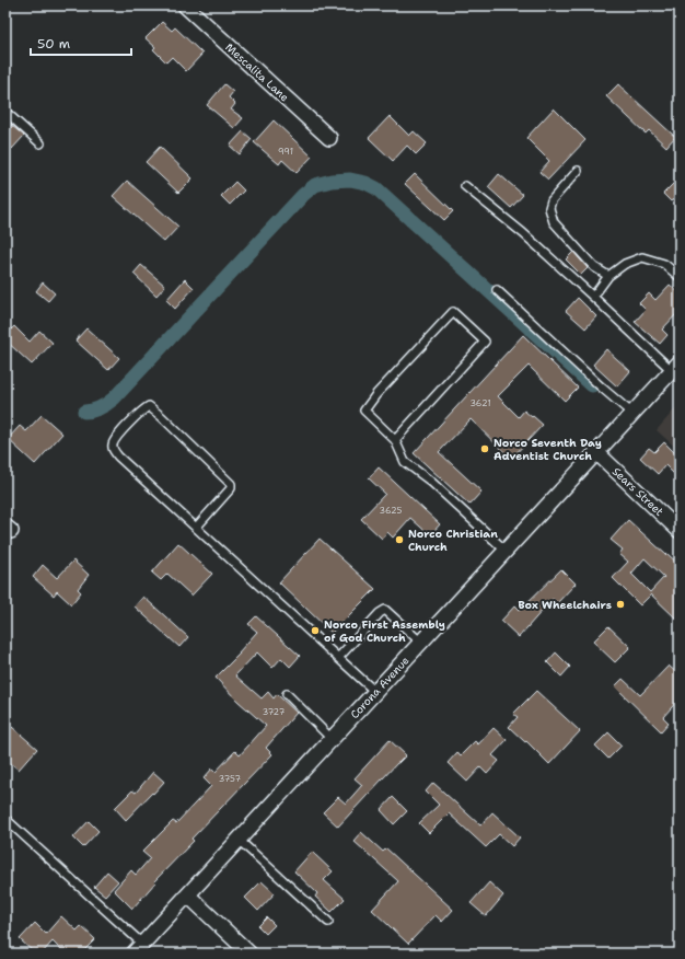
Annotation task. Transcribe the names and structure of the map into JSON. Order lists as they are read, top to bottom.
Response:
{
  "streets": {
    "street": ["Mescalita Lane", "Sears Street", "Corona Avenue"]
  },
  "crossings": [
    ["Sears Street", "Corona Avenue"]
  ],
  "places": [
    "Norco Seventh Day Adventist Church",
    "Norco Christian Church",
    "Box Wheelchairs",
    "Norco First Assembly of God Church"
  ],
  "house_numbers": [
    "991",
    "3621",
    "3625",
    "3727",
    "3757"
  ],
  "scale_bar": "50 m"
}
